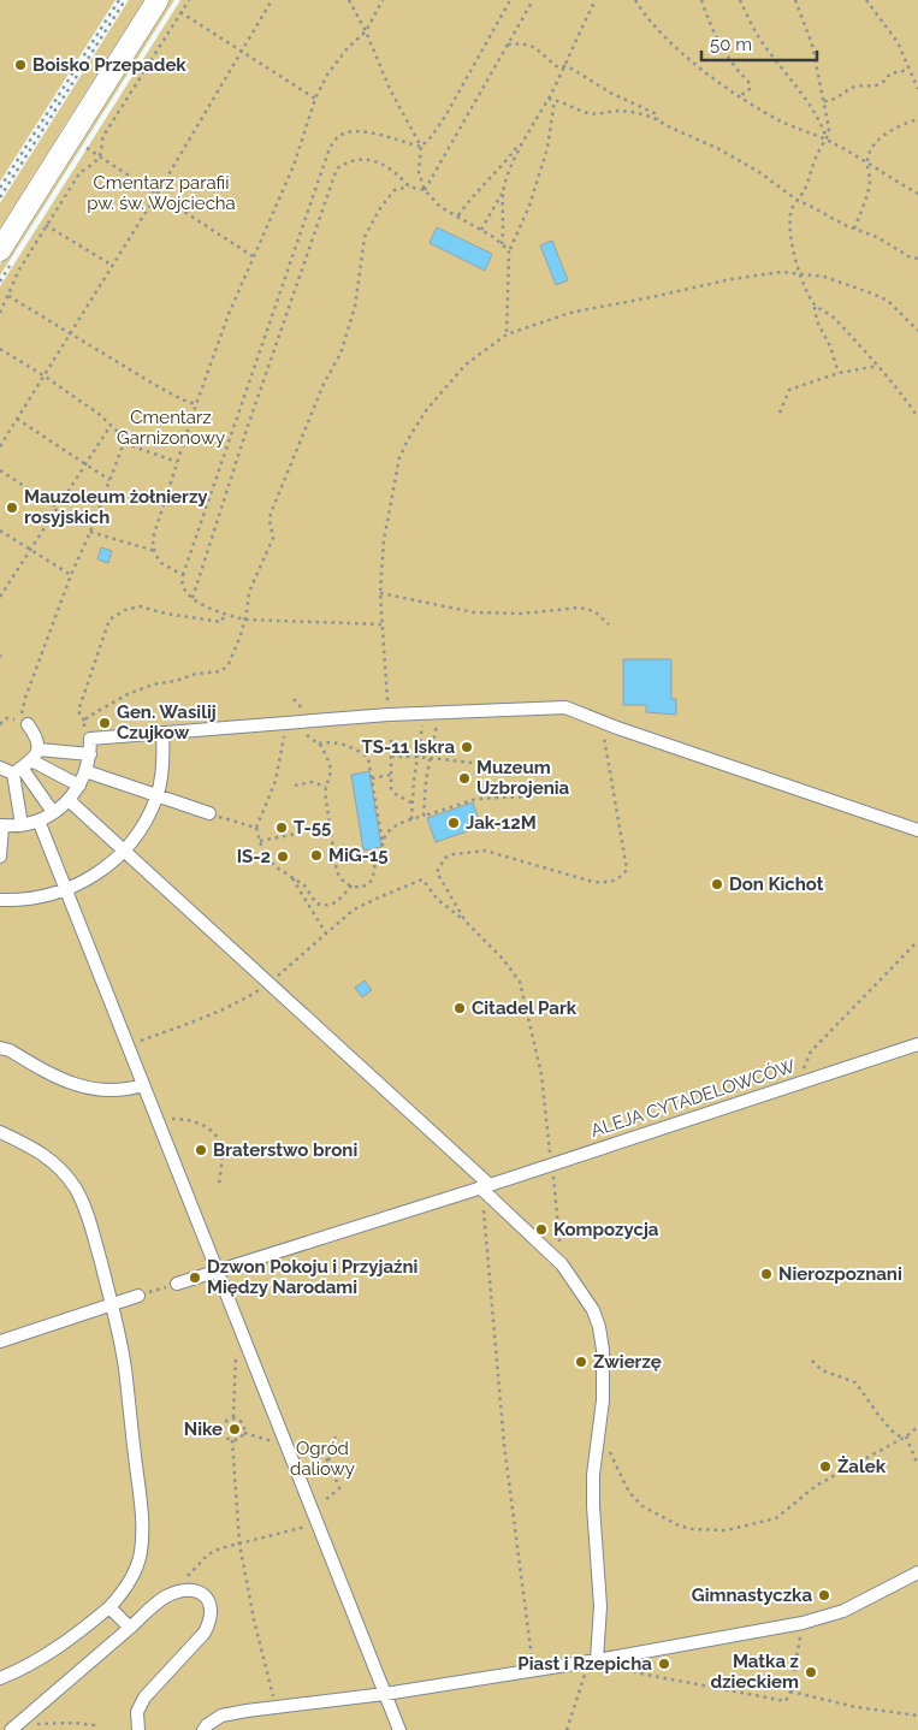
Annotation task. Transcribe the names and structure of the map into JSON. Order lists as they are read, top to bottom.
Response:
{
  "streets": {
    "street": ["ALEJA CYTADELOWCÓW"]
  },
  "parks": ["Cmentarz parafii pw. św. Wojciecha", "Cmentarz Garnizonowy", "Ogród daliowy"],
  "places": [
    "Boisko Przepadek",
    "Mauzoleum żołnierzy rosyjskich",
    "Gen. Wasilij Czujkow",
    "TS-11 Iskra",
    "Muzeum Uzbrojenia",
    "Jak-12M",
    "T-55",
    "MiG-15",
    "IS-2",
    "Don Kichot",
    "Citadel Park",
    "Braterstwo broni",
    "Kompozycja",
    "Nierozpoznani",
    "Dzwon Pokoju i Przyjaźni Między Narodami",
    "Zwierzę",
    "Nike",
    "Żalek",
    "Gimnastyczka",
    "Piast i Rzepicha",
    "Matka z dzieckiem"
  ],
  "scale_bar": "50 m"
}
